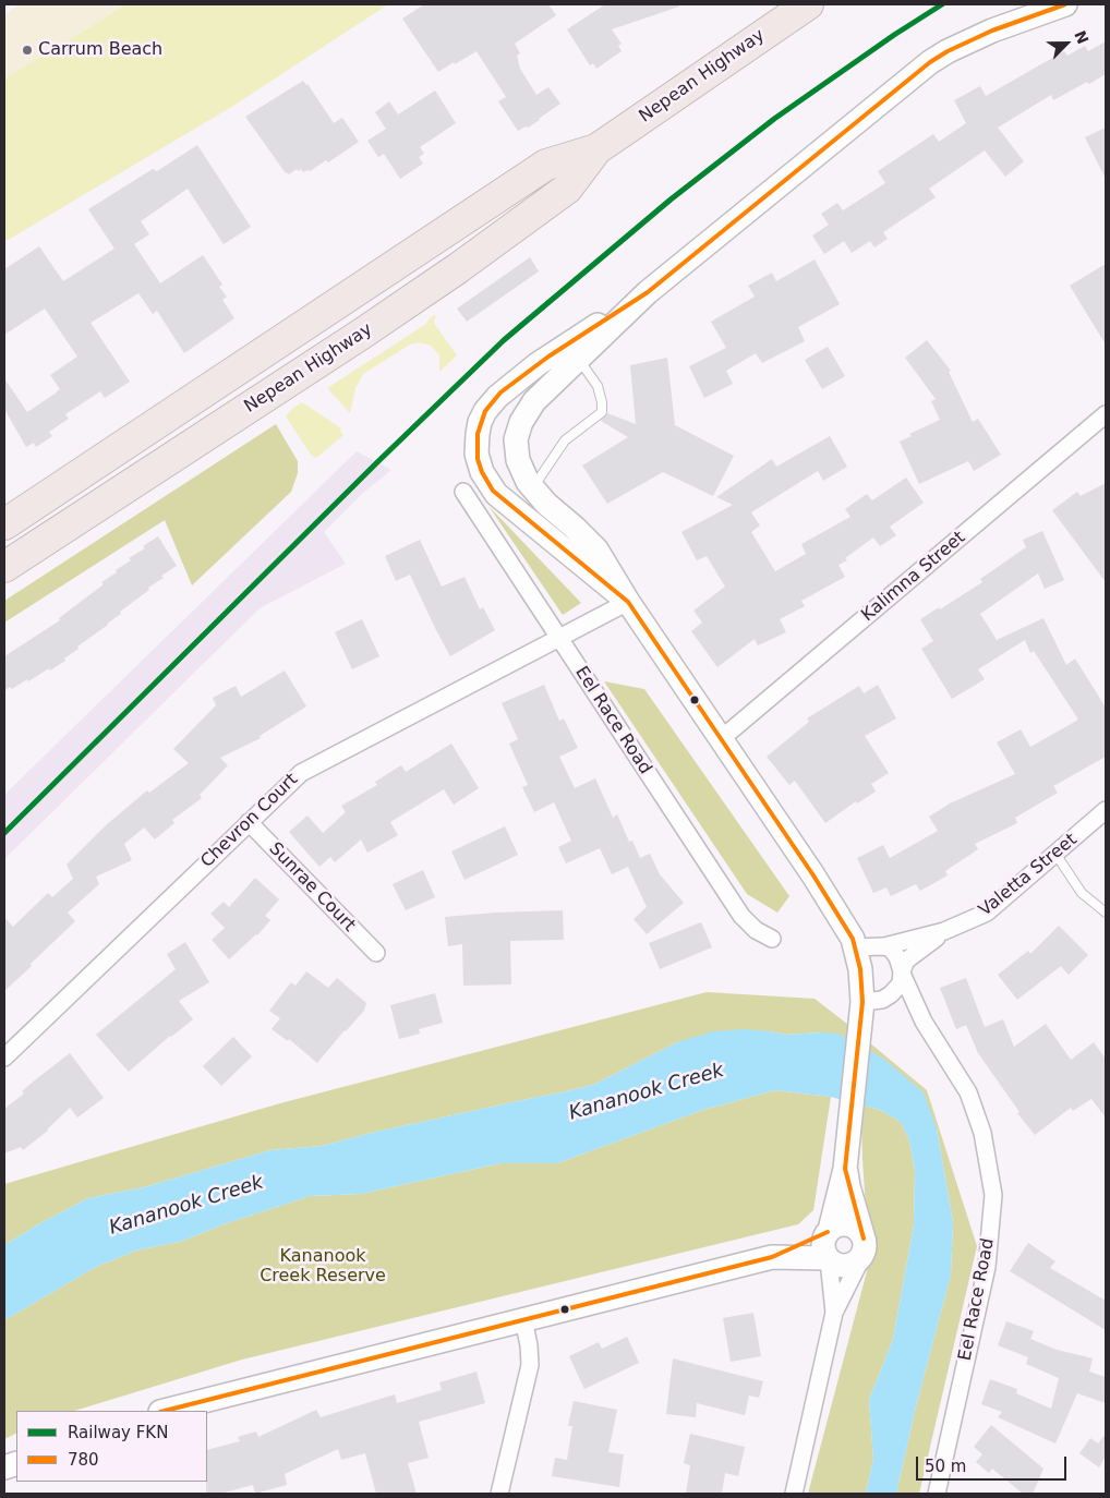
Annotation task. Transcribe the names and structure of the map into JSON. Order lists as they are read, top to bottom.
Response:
{
  "streets": {
    "highway": ["Nepean Highway"],
    "street": [
      "Kalimna Street",
      "Eel Race Road",
      "Chevron Court",
      "Valetta Street",
      "Sunrae Court"
    ]
  },
  "crossings": [
    ["Eel Race Road", "Chevron Court"],
    ["Eel Race Road", "Valetta Street"],
    ["Chevron Court", "Sunrae Court"]
  ],
  "water": ["Kananook Creek"],
  "parks": ["Kananook Creek Reserve"],
  "places": ["Carrum Beach"],
  "lines": ["rail line FKN", "transit line 780"],
  "legend": ["Railway FKN", "780"],
  "scale_bar": "50 m",
  "north": "top right"
}
